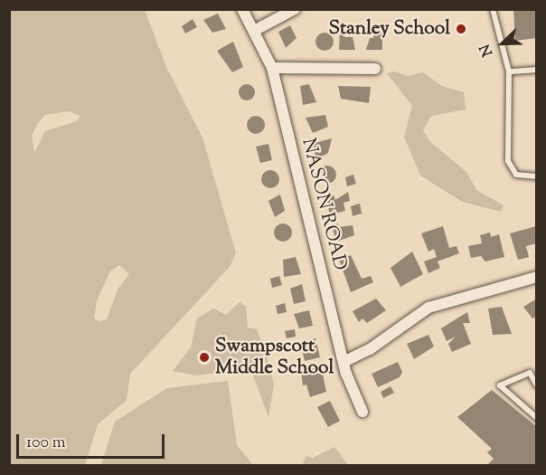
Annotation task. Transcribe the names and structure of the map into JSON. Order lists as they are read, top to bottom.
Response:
{
  "streets": {
    "street": ["NASON ROAD"]
  },
  "places": ["Stanley School", "Swampscott Middle School"],
  "scale_bar": "100 m",
  "north": "bottom left"
}
